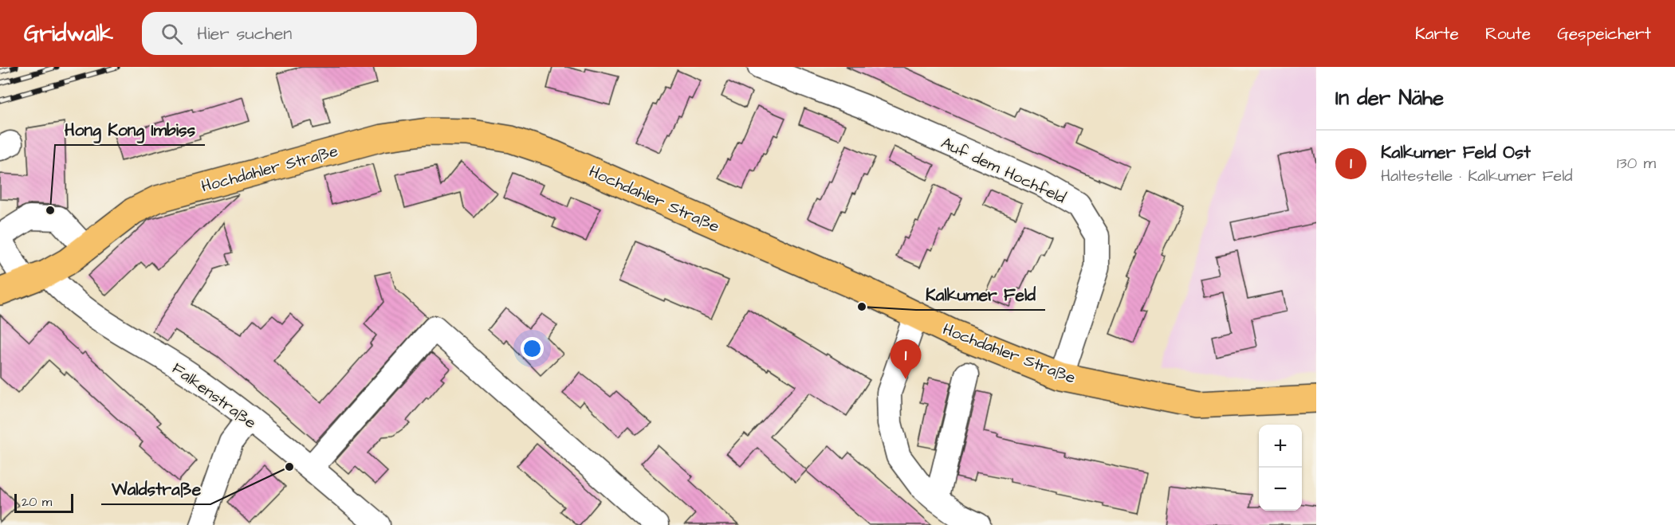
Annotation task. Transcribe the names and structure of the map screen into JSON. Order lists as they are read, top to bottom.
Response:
{
  "streets": {
    "main road": ["Hochdahler Straße"],
    "street": ["Auf dem Hochfeld", "Falkenstraße"]
  },
  "crossings": [
    ["Hochdahler Straße", "Auf dem Hochfeld"],
    ["Hochdahler Straße", "Falkenstraße"]
  ],
  "places": ["Hong Kong Imbiss", "Kalkumer Feld", "Waldstraße"],
  "scale_bar": "20 m",
  "page": {
    "header": "Gridwalk",
    "search": "Hier suchen",
    "nav": ["Karte", "Route", "Gespeichert"],
    "heading": "In der Nähe",
    "list": [
      {
        "mark": "1",
        "name": "Kalkumer Feld Ost",
        "note": "Haltestelle · Kalkumer Feld",
        "value": "130 m"
      }
    ],
    "pins": "1",
    "map_buttons": ["+", "−"],
    "scale": "20 m"
  }
}
